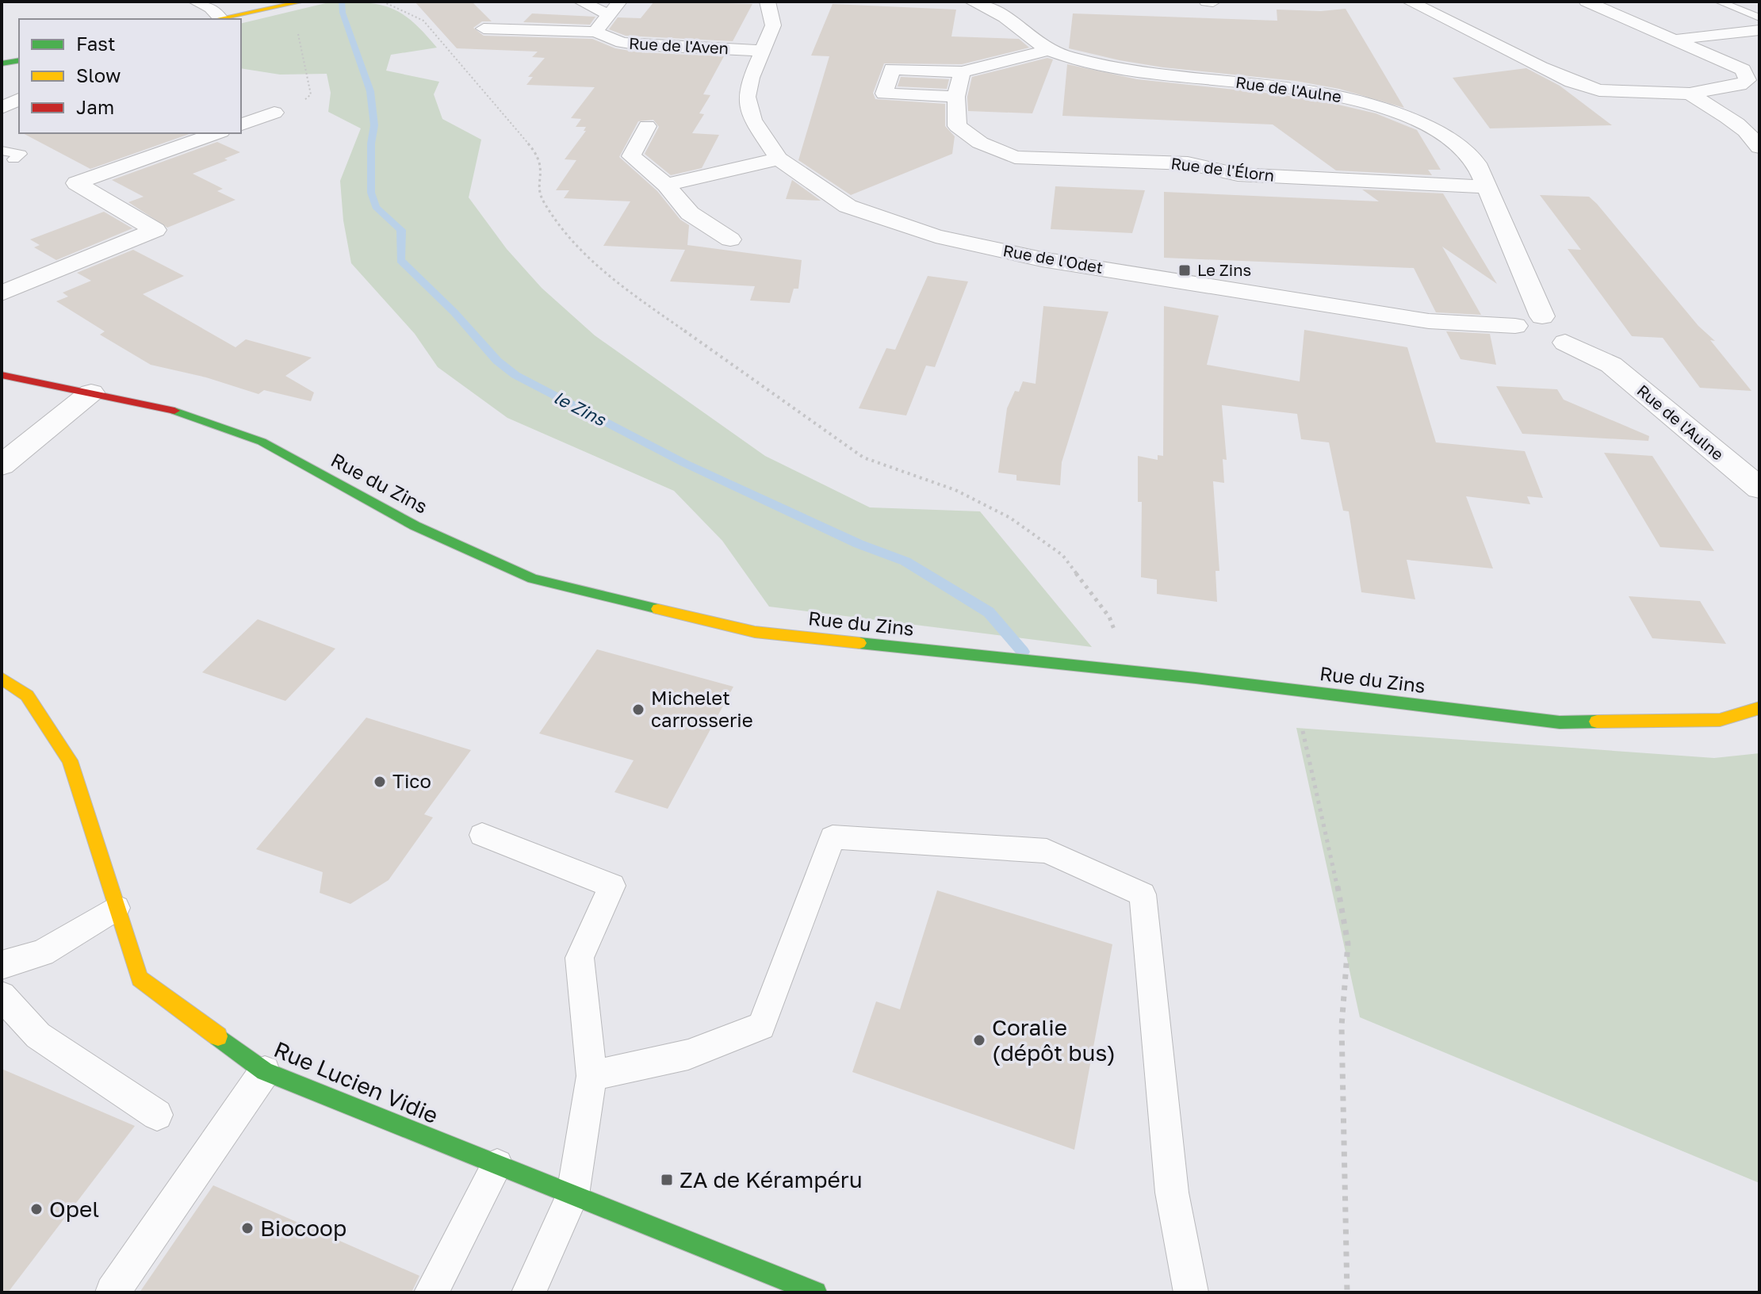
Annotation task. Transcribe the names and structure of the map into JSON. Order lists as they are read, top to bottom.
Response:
{
  "streets": {
    "street": [
      "Rue de l'Aven",
      "Rue de l'Aulne",
      "Rue de l'Élorn",
      "Rue de l'Odet",
      "Rue du Zins",
      "Rue Lucien Vidie"
    ]
  },
  "crossings": [
    ["Rue de l'Aven", "Rue de l'Odet"],
    ["Rue de l'Aulne", "Rue de l'Élorn"],
    ["Rue de l'Aulne", "Rue de l'Odet"]
  ],
  "water": ["le Zins"],
  "places": {
    "transit": ["Le Zins", "ZA de Kérampéru"],
    "other": [
      "Michelet carrosserie",
      "Tico",
      "Coralie (dépôt bus)",
      "Opel",
      "Biocoop"
    ]
  },
  "legend": ["Fast", "Slow", "Jam"]
}
